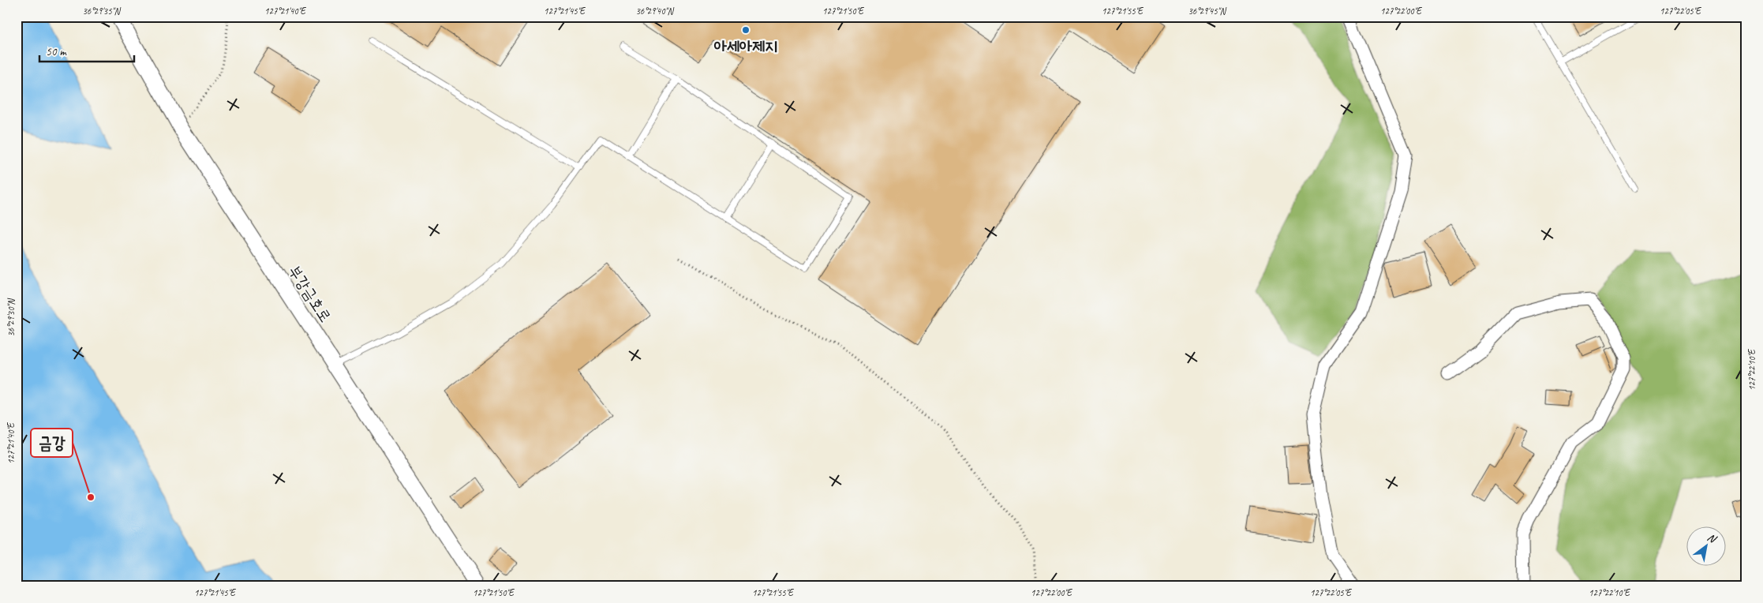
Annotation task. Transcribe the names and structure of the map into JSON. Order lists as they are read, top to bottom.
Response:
{
  "streets": {
    "street": ["부강금호로"]
  },
  "places": ["아세아제지", "금강"],
  "scale_bar": "50 m",
  "north": "top right",
  "coordinates": [
    "36°29'35\"N",
    "127°21'40\"E",
    "127°21'45\"E",
    "36°29'40\"N",
    "127°21'50\"E",
    "127°21'55\"E",
    "36°29'45\"N",
    "127°22'00\"E",
    "127°22'05\"E",
    "36°29'30\"N",
    "127°22'10\"E"
  ]
}
